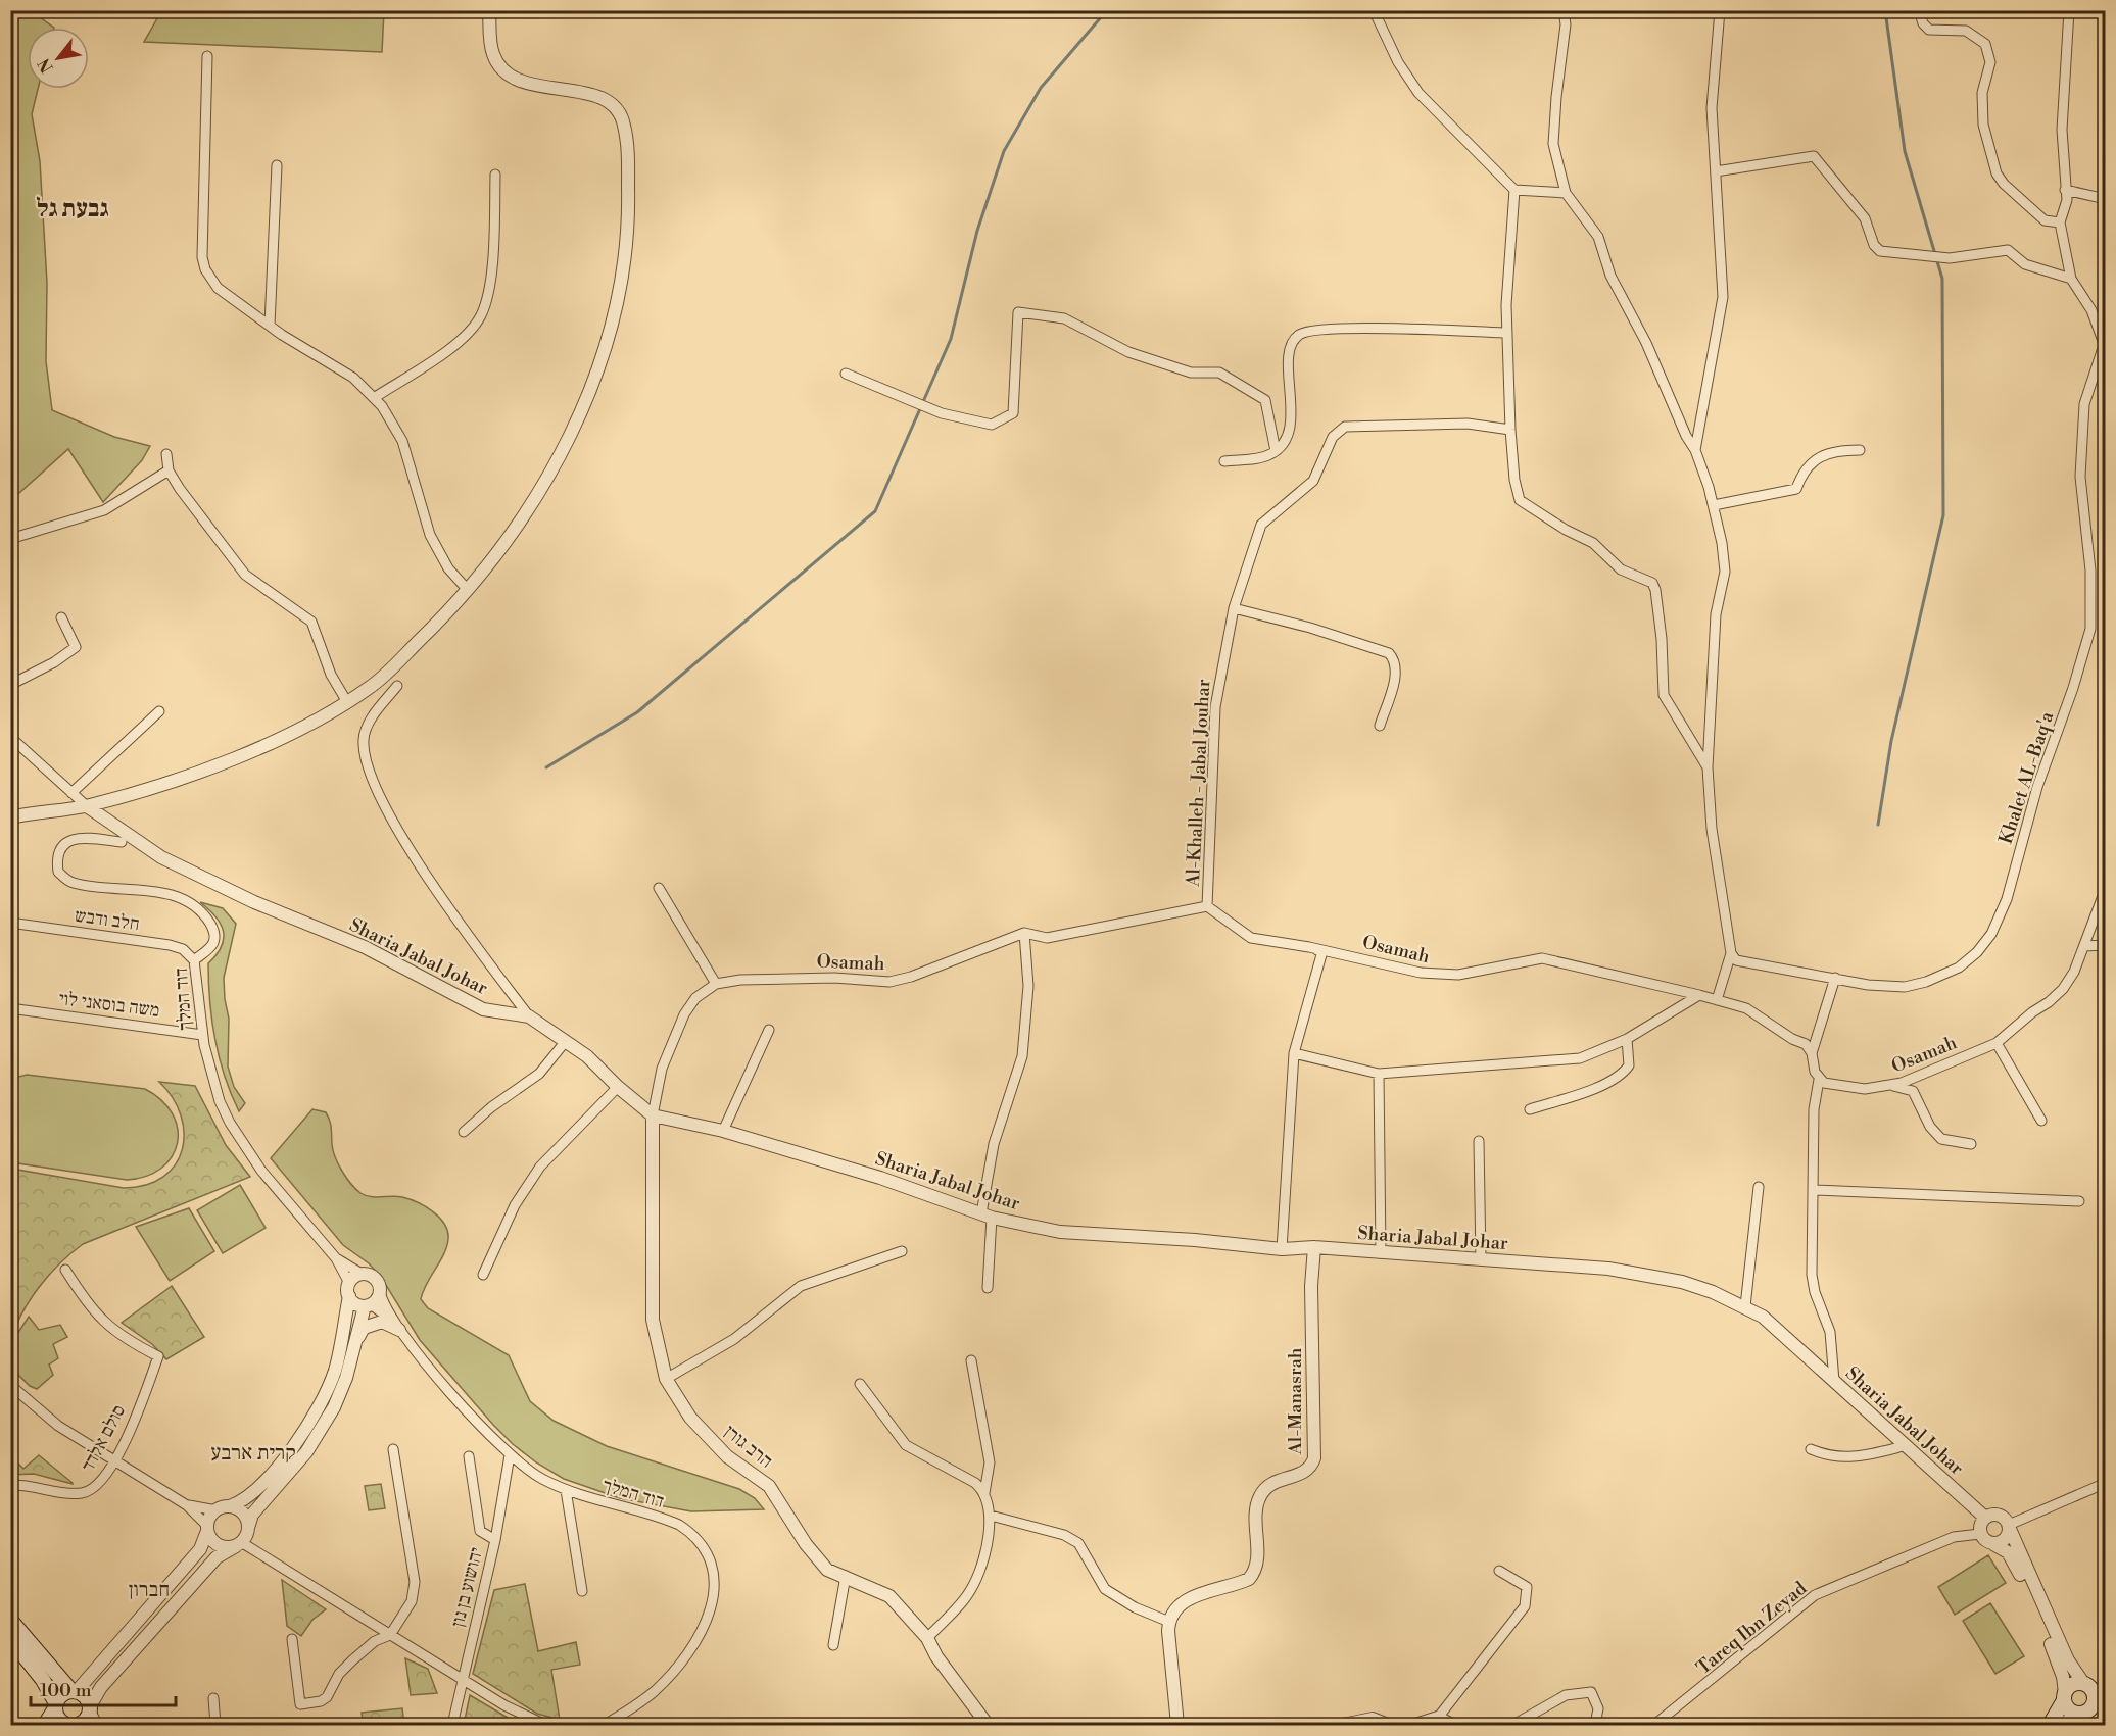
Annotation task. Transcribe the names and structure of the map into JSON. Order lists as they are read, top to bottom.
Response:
{
  "streets": {
    "street": [
      "Khalet AL-Baq'a",
      "Al-Khalleh - Jabal Jouhar",
      "חלב ודבש",
      "Osamah",
      "Sharia Jabal Johar",
      "דוד המלך",
      "משה בוסאני לוי",
      "Al-Manasrah",
      "סולם אלדד",
      "הרב גורן",
      "יהושוע בן נון",
      "Tareq Ibn Zeyad"
    ]
  },
  "crossings": [
    ["Al-Khalleh - Jabal Jouhar", "Osamah"],
    ["חלב ודבש", "דוד המלך"],
    ["Sharia Jabal Johar", "Al-Manasrah"],
    ["Sharia Jabal Johar", "הרב גורן"],
    ["Sharia Jabal Johar", "Tareq Ibn Zeyad"],
    ["דוד המלך", "משה בוסאני לוי"],
    ["דוד המלך", "יהושוע בן נון"]
  ],
  "districts": ["גבעת גל", "קרית ארבע", "חברון"],
  "scale_bar": "100 m",
  "north": "bottom left"
}
